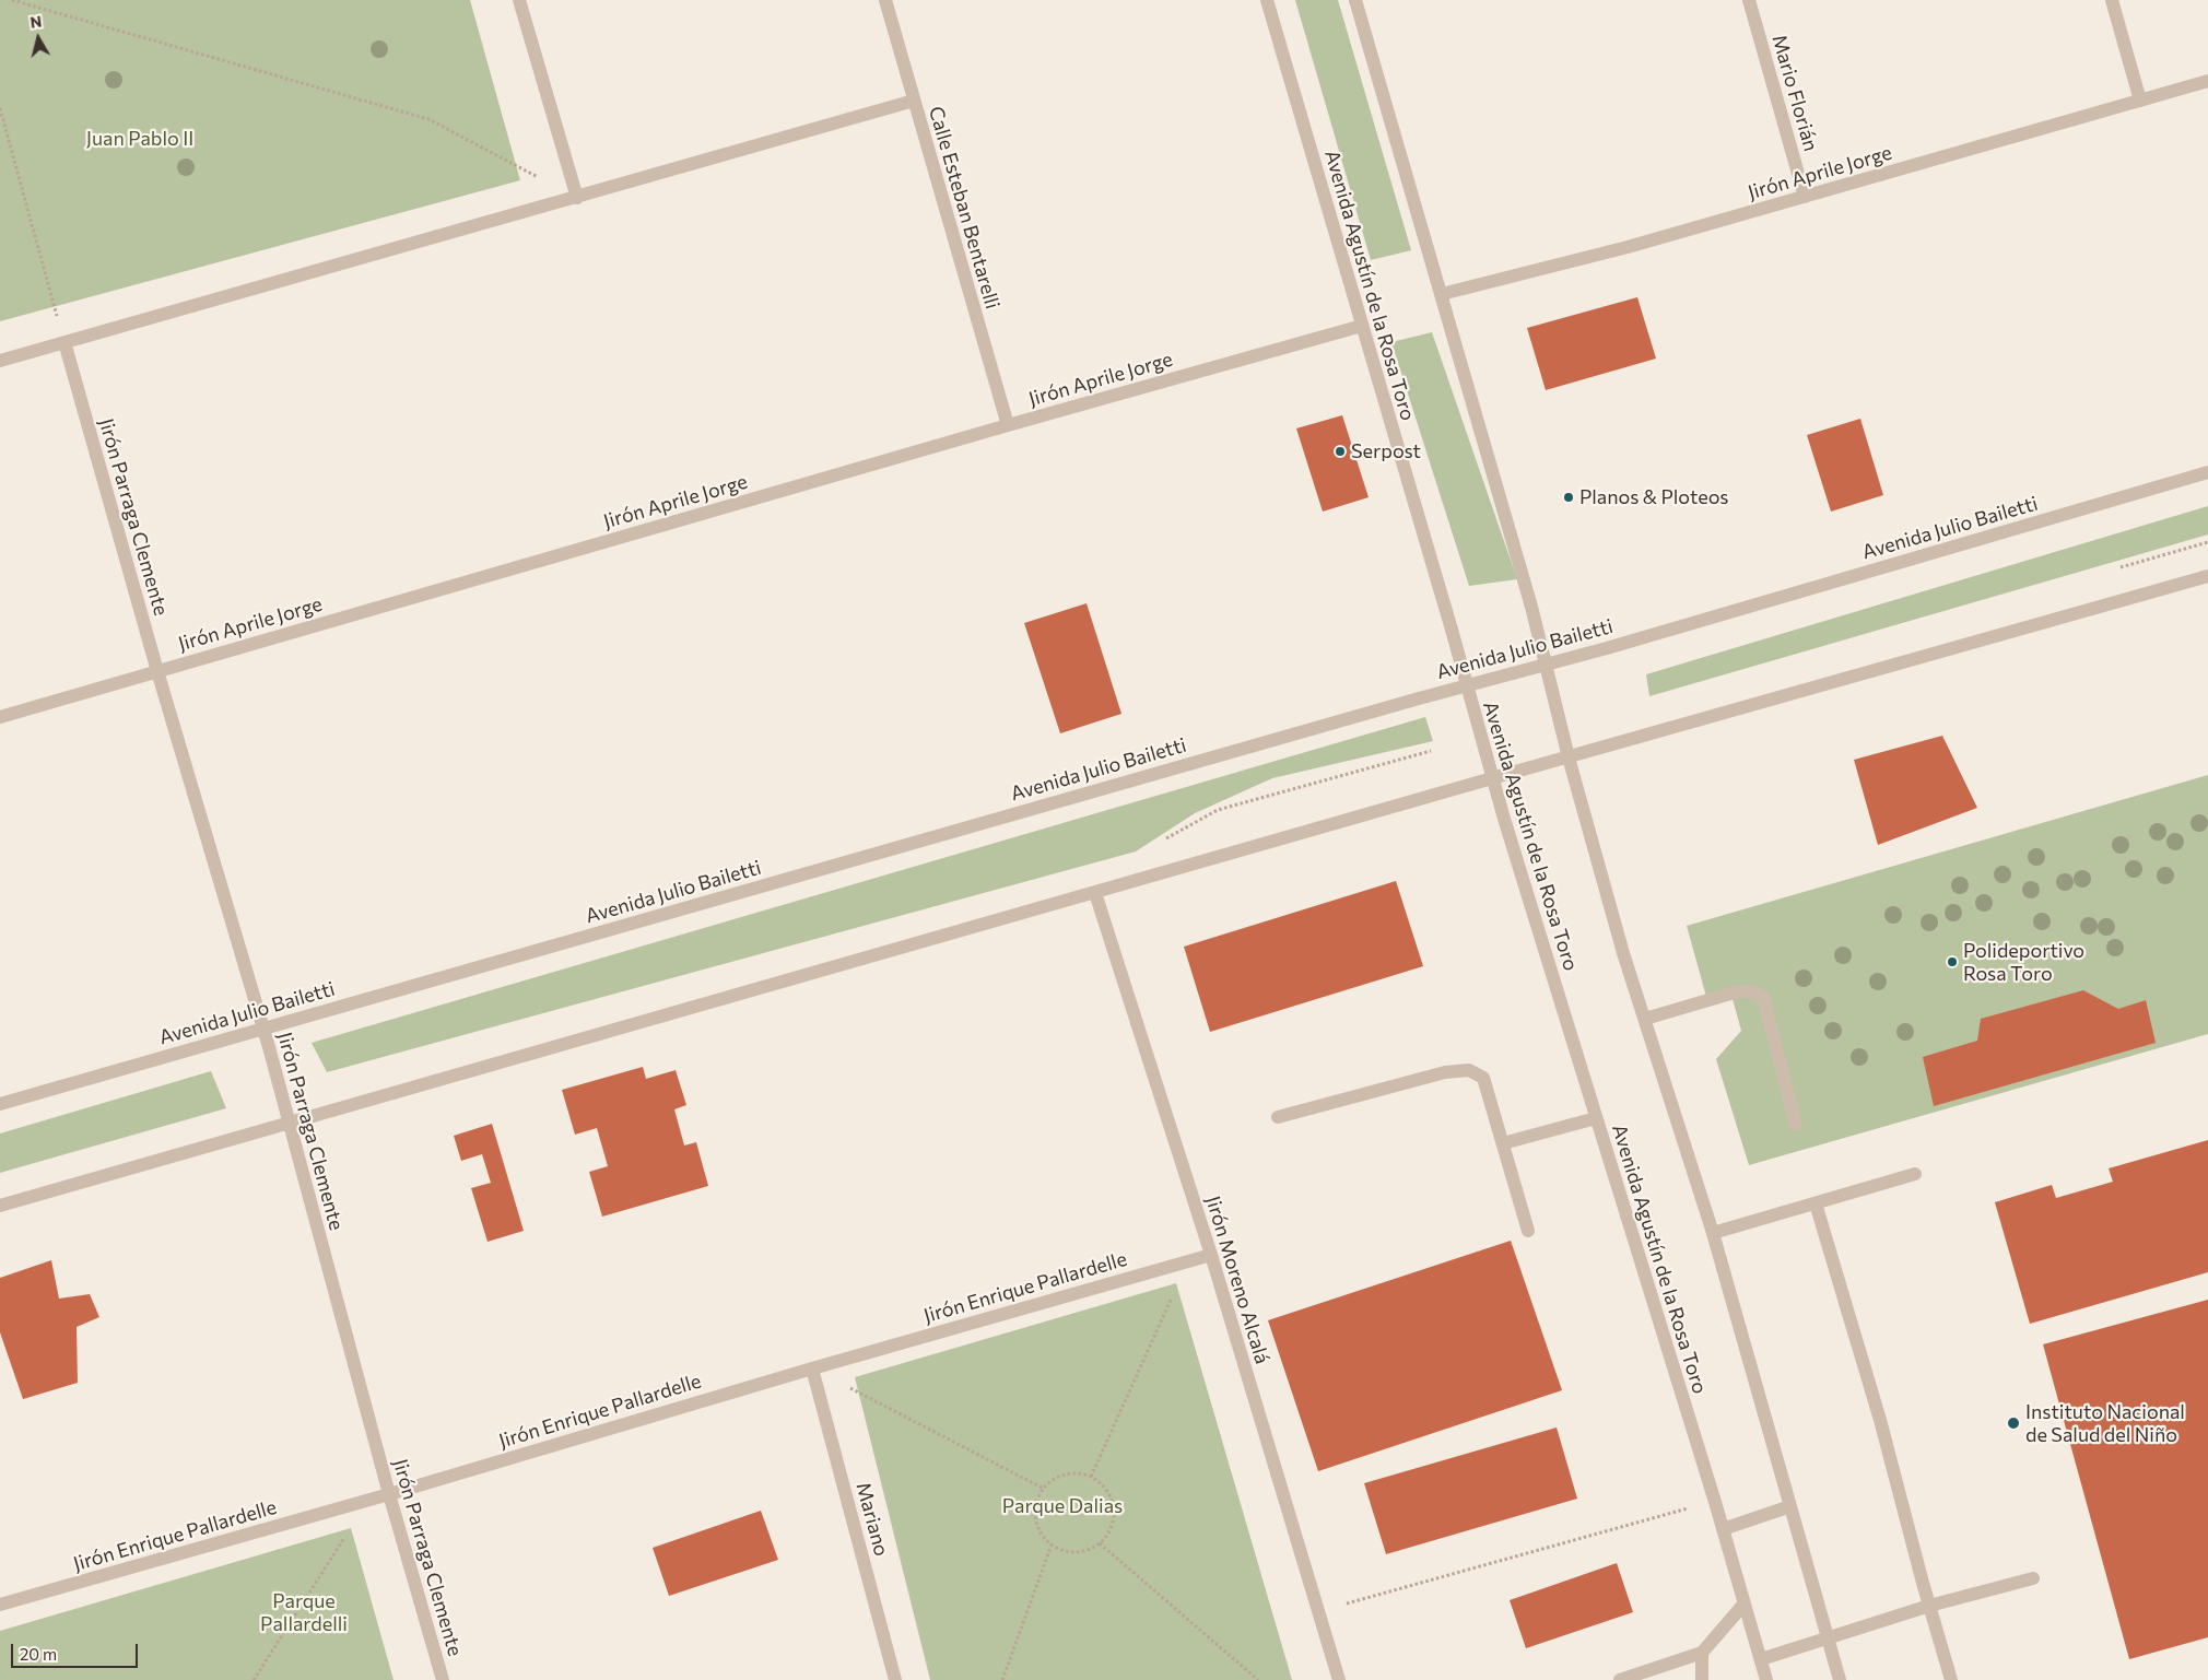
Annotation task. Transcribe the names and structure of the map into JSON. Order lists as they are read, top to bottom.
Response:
{
  "streets": {
    "street": [
      "Mario Florián",
      "Jirón Aprile Jorge",
      "Calle Esteban Bentarelli",
      "Avenida Agustín de la Rosa Toro",
      "Jirón Parraga Clemente",
      "Avenida Julio Bailetti",
      "Jirón Moreno Alcalá",
      "Jirón Enrique Pallardelle",
      "Mariano"
    ]
  },
  "crossings": [
    ["Mario Florián", "Jirón Aprile Jorge"],
    ["Jirón Aprile Jorge", "Calle Esteban Bentarelli"],
    ["Jirón Aprile Jorge", "Avenida Agustín de la Rosa Toro"],
    ["Jirón Aprile Jorge", "Jirón Parraga Clemente"],
    ["Avenida Agustín de la Rosa Toro", "Avenida Julio Bailetti"],
    ["Jirón Parraga Clemente", "Avenida Julio Bailetti"],
    ["Jirón Parraga Clemente", "Jirón Enrique Pallardelle"],
    ["Jirón Moreno Alcalá", "Jirón Enrique Pallardelle"],
    ["Jirón Enrique Pallardelle", "Mariano"]
  ],
  "parks": ["Juan Pablo II", "Parque Dalias", "Parque Pallardelli"],
  "places": [
    "Serpost",
    "Planos & Ploteos",
    "Polideportivo Rosa Toro",
    "Instituto Nacional de Salud del Niño"
  ],
  "scale_bar": "20 m",
  "north": "top"
}
